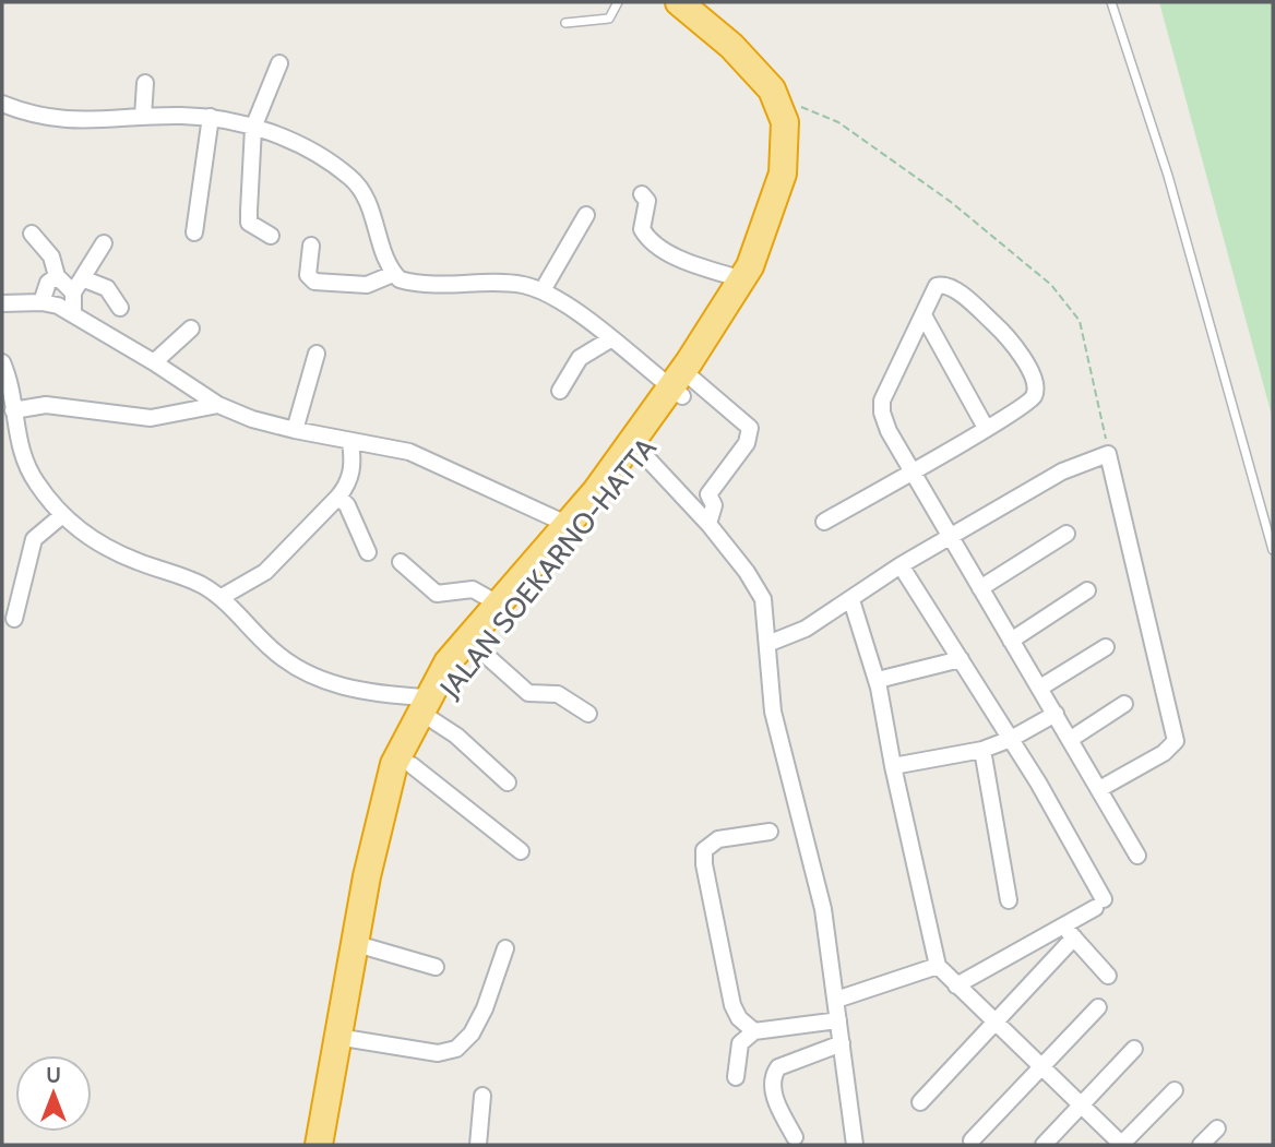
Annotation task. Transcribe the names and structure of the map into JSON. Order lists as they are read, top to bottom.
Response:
{
  "streets": {
    "highway": ["JALAN SOEKARNO-HATTA"]
  },
  "north": "top"
}
